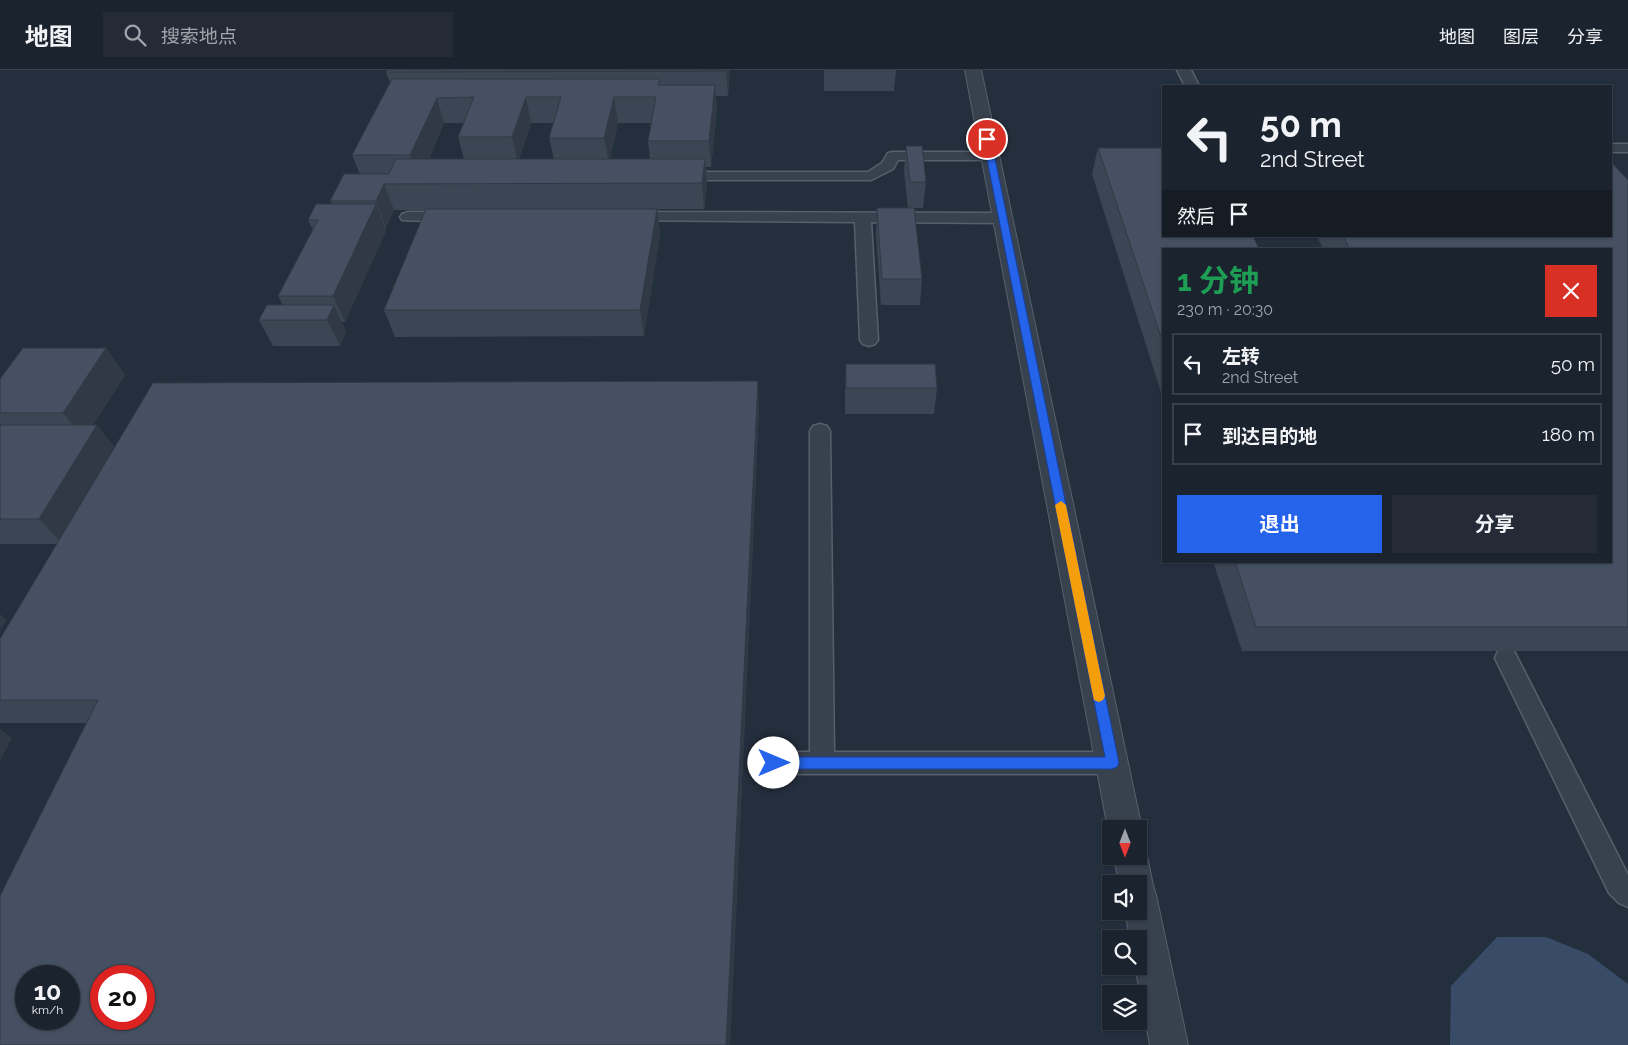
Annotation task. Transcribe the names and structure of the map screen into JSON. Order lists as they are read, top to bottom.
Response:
{
  "north": "bottom",
  "page": {
    "header": "地图",
    "search": "搜索地点",
    "nav": ["地图", "图层", "分享"],
    "turn": ["50 m", "2nd Street"],
    "then": "然后",
    "heading": ["1 分钟", "230 m · 20:30"],
    "list": [
      {
        "name": "左转",
        "note": "2nd Street",
        "value": "50 m"
      },
      {
        "name": "到达目的地",
        "value": "180 m"
      }
    ],
    "buttons": ["退出", "分享"],
    "speed": "10 km/h",
    "limit": "20"
  }
}
